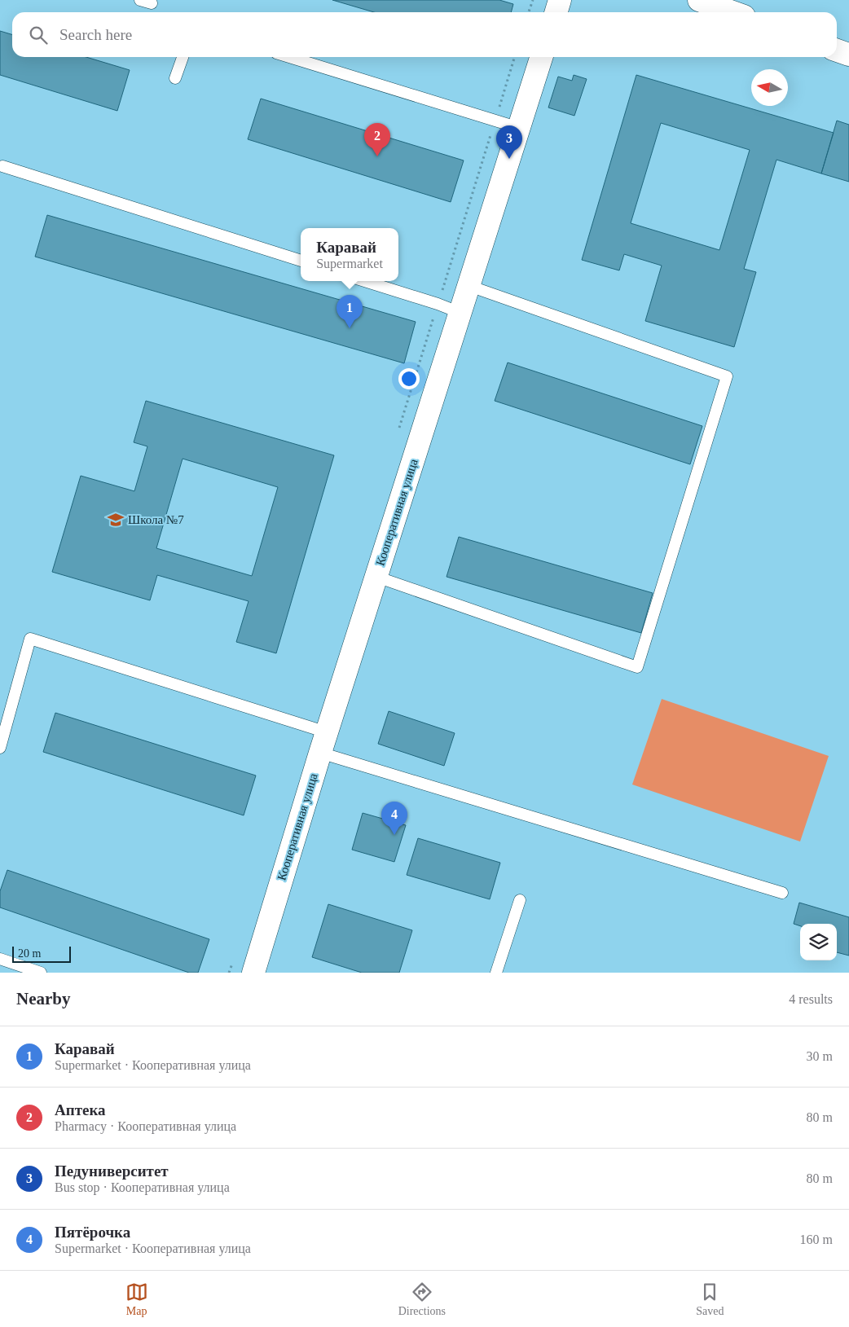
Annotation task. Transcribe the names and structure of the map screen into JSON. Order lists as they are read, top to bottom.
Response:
{
  "streets": {
    "street": ["Кооперативная улица"]
  },
  "places": {
    "school or university": ["Школа №7"]
  },
  "scale_bar": "20 m",
  "north": "left",
  "page": {
    "search": "Search here",
    "pins": [
      "2",
      "3",
      "1",
      "4"
    ],
    "popup": ["Каравай", "Supermarket"],
    "scale": "20 m",
    "heading": ["Nearby", "4 results"],
    "list": [
      {
        "mark": "1",
        "name": "Каравай",
        "note": "Supermarket · Кооперативная улица",
        "value": "30 m"
      },
      {
        "mark": "2",
        "name": "Аптека",
        "note": "Pharmacy · Кооперативная улица",
        "value": "80 m"
      },
      {
        "mark": "3",
        "name": "Педуниверситет",
        "note": "Bus stop · Кооперативная улица",
        "value": "80 m"
      },
      {
        "mark": "4",
        "name": "Пятёрочка",
        "note": "Supermarket · Кооперативная улица",
        "value": "160 m"
      }
    ],
    "nav": ["Map", "Directions", "Saved"]
  }
}
